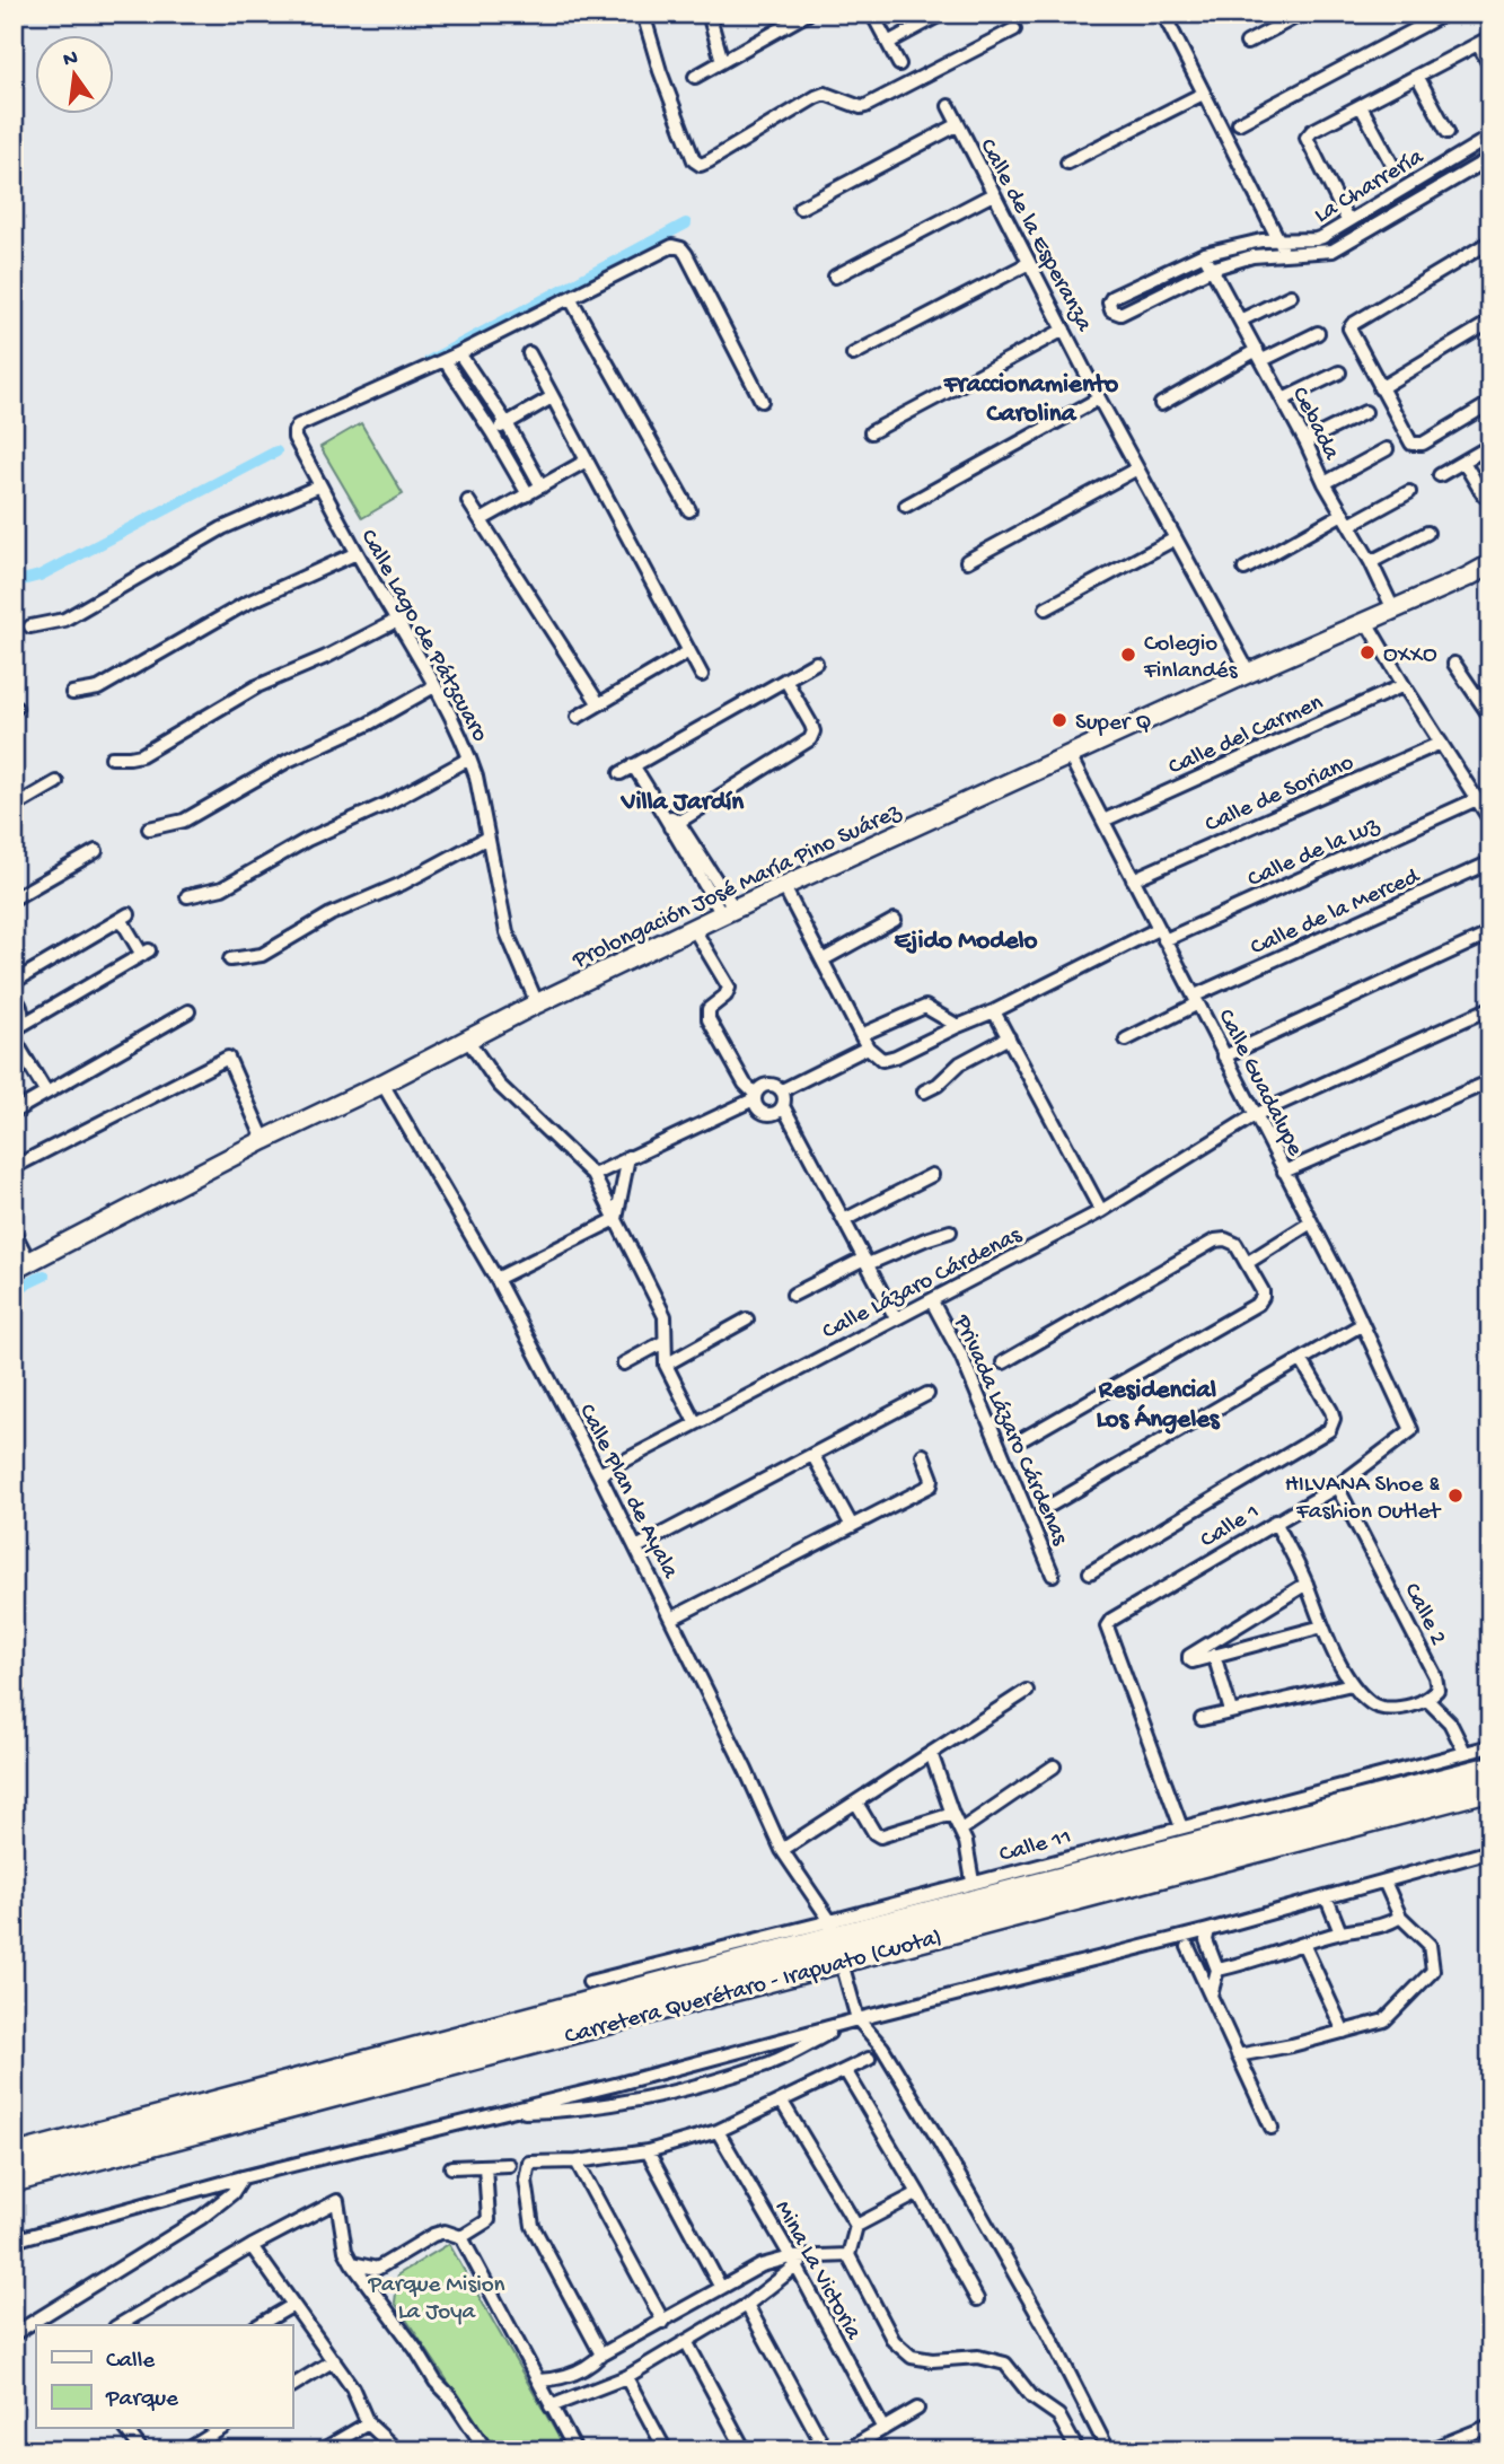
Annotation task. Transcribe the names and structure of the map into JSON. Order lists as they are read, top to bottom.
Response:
{
  "streets": {
    "highway": ["Carretera Querétaro - Irapuato (Cuota)"],
    "main road": ["Prolongación José María Pino Suárez"],
    "street": [
      "La Charrería",
      "Calle de la Esperanza",
      "Cebada",
      "Calle Lago de Pátzcuaro",
      "Calle del Carmen",
      "Calle de Soriano",
      "Calle de la Luz",
      "Calle de la Merced",
      "Calle Guadalupe",
      "Calle Lázaro Cárdenas",
      "Privada Lázaro Cárdenas",
      "Calle Plan de Ayala",
      "Calle 1",
      "Calle 2",
      "Calle 11",
      "Mina La Victoria"
    ]
  },
  "crossings": [
    ["La Charrería", "Cebada"],
    ["Calle de la Esperanza", "Prolongación José María Pino Suárez"],
    ["Cebada", "Prolongación José María Pino Suárez"],
    ["Calle Lago de Pátzcuaro", "Prolongación José María Pino Suárez"],
    ["Calle del Carmen", "Calle Guadalupe"],
    ["Calle de Soriano", "Calle Guadalupe"],
    ["Calle de la Luz", "Calle Guadalupe"],
    ["Prolongación José María Pino Suárez", "Calle Guadalupe"],
    ["Prolongación José María Pino Suárez", "Calle Plan de Ayala"],
    ["Calle de la Merced", "Calle Guadalupe"],
    ["Calle Guadalupe", "Calle Lázaro Cárdenas"],
    ["Calle Guadalupe", "Calle 1"],
    ["Calle Lázaro Cárdenas", "Privada Lázaro Cárdenas"],
    ["Calle Lázaro Cárdenas", "Calle Plan de Ayala"],
    ["Calle Plan de Ayala", "Calle 11"],
    ["Calle 1", "Calle 2"],
    ["Calle 1", "Calle 11"],
    ["Calle 11", "Carretera Querétaro - Irapuato (Cuota)"]
  ],
  "districts": [
    "Fraccionamiento Carolina",
    "Villa Jardín",
    "Ejido Modelo",
    "Residencial Los Ángeles"
  ],
  "parks": ["Parque Mision La Joya"],
  "places": [
    "OXXO",
    "Colegio Finlandés",
    "Super Q",
    "HILVANA Shoe & Fashion Outlet"
  ],
  "legend": ["Calle", "Parque"],
  "north": "top"
}
